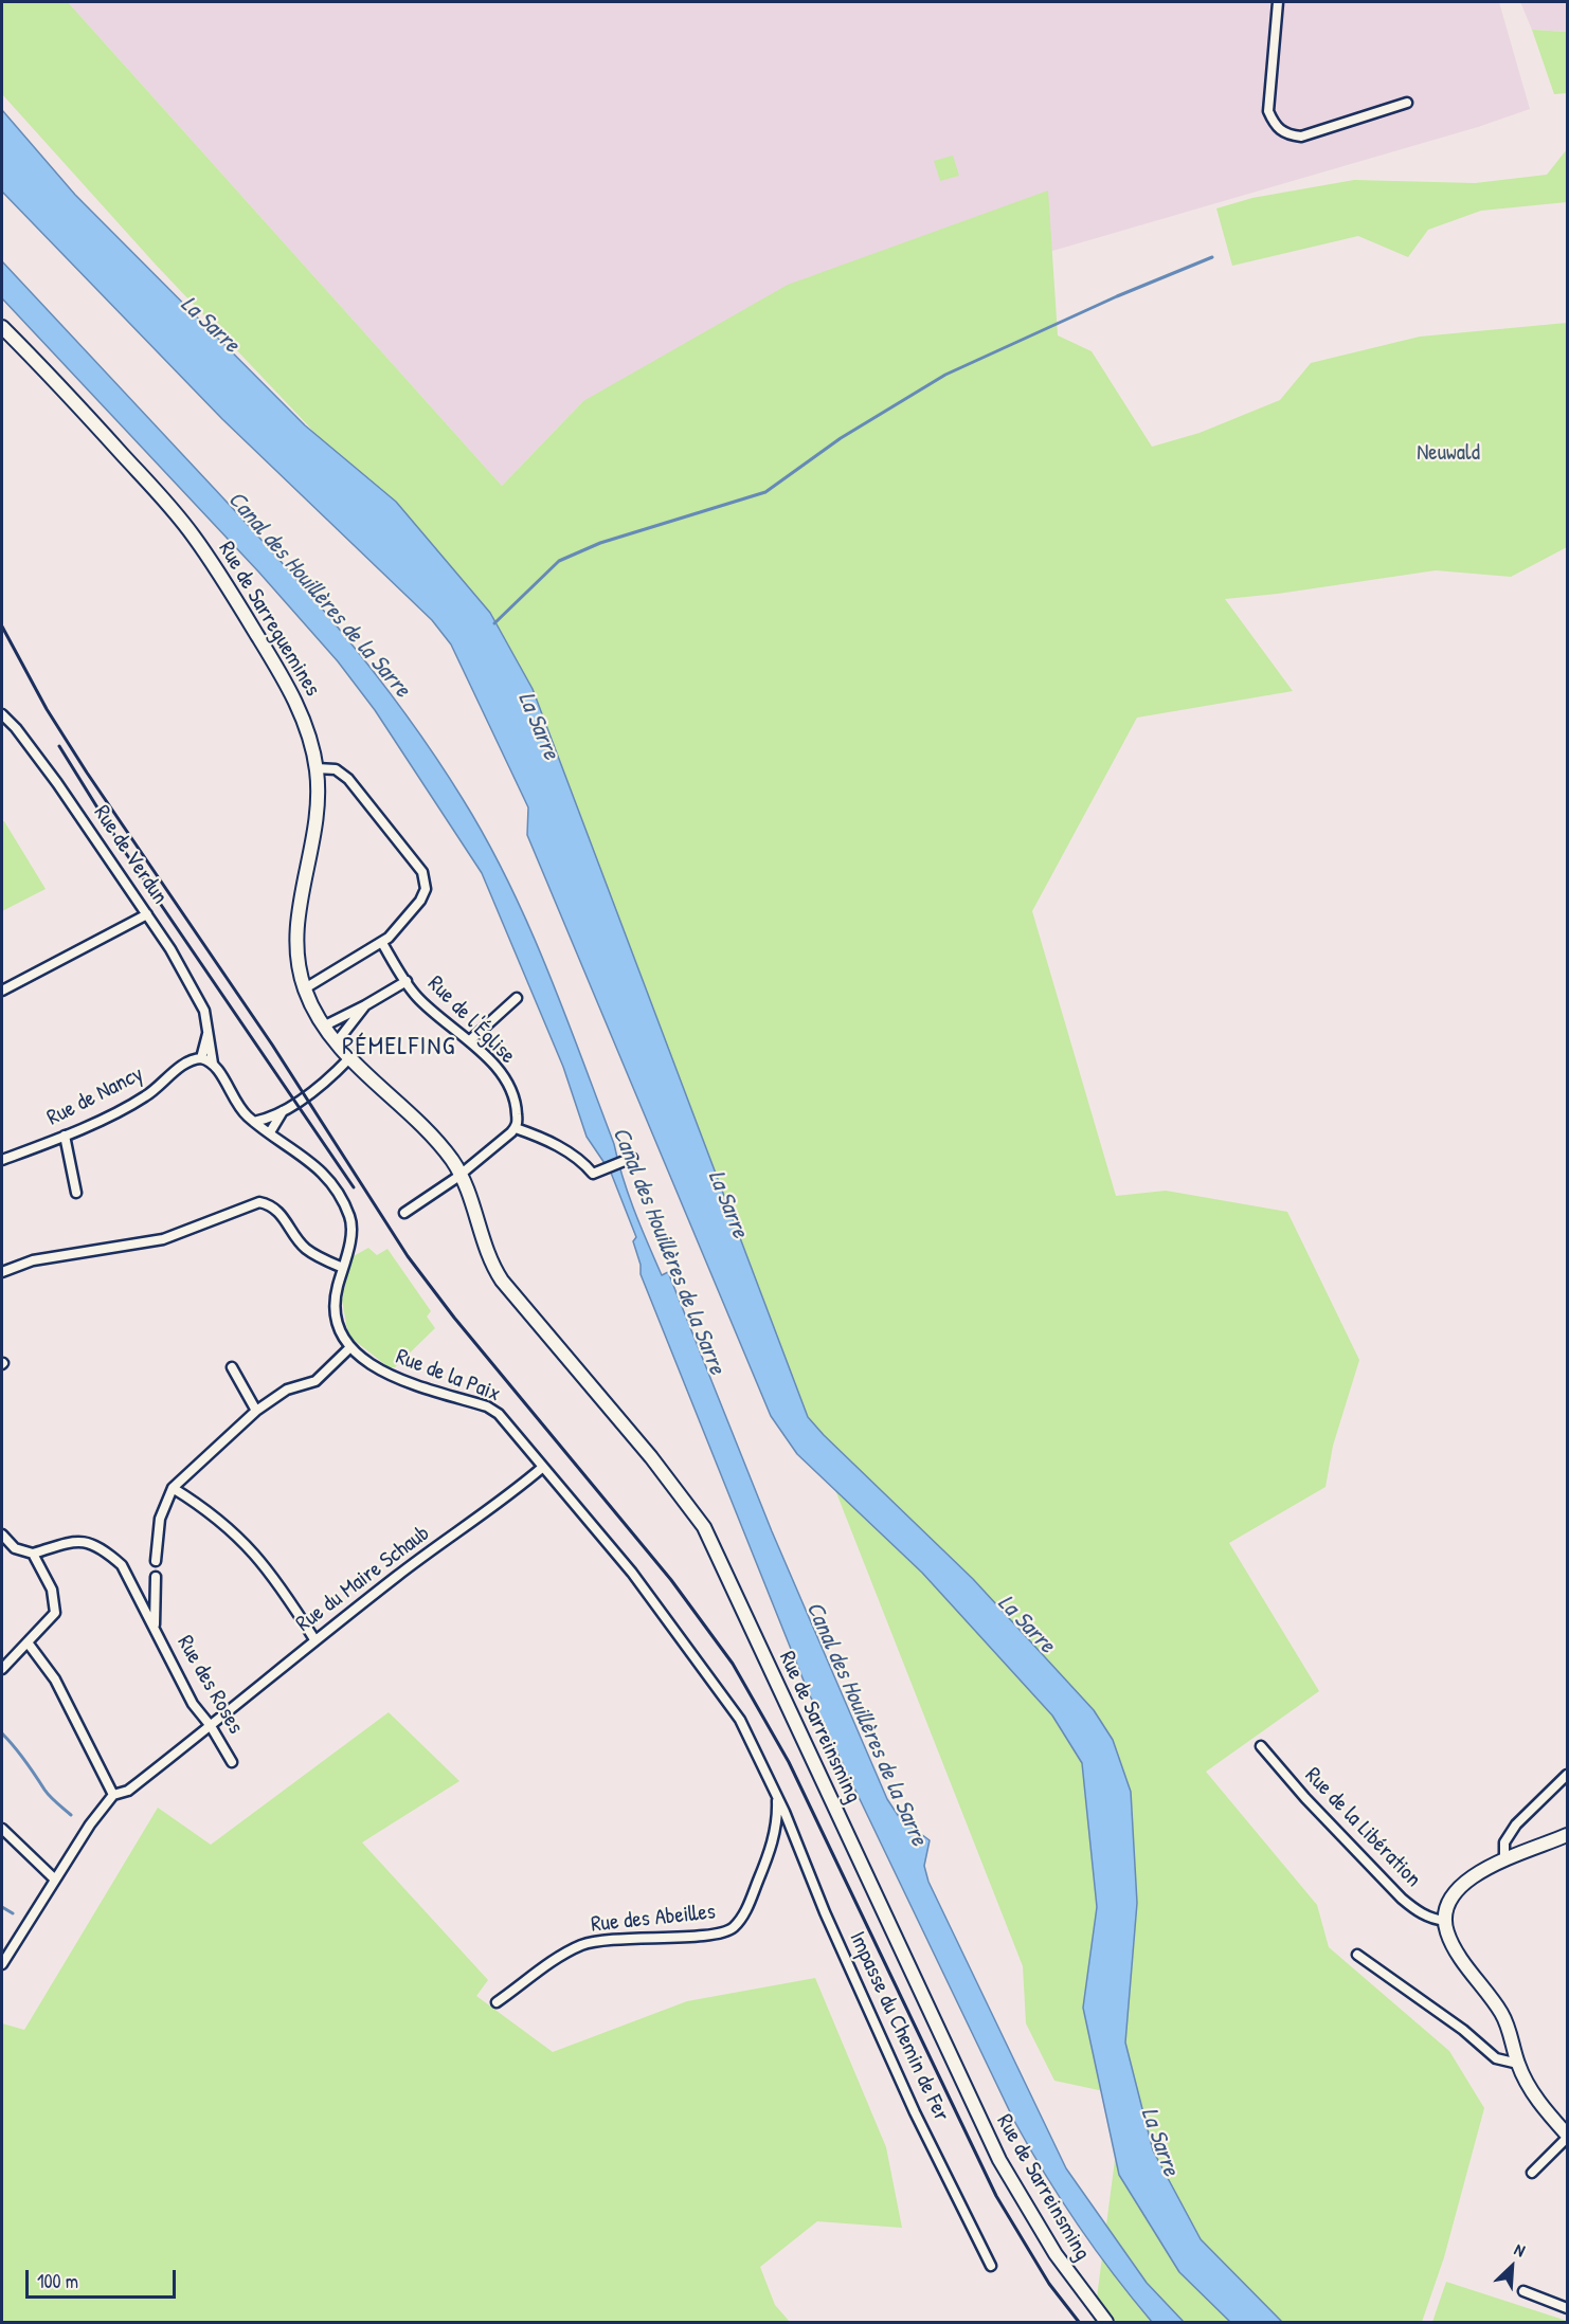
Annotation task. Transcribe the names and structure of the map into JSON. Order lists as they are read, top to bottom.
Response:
{
  "streets": {
    "street": [
      "Rue de Sarreguemines",
      "Rue de Verdun",
      "Rue de l'Église",
      "Rue de Nancy",
      "Rue de la Paix",
      "Rue du Maire Schaub",
      "Rue des Roses",
      "Rue de Sarreinsming",
      "Rue de la Libération",
      "Rue des Abeilles",
      "Impasse du Chemin de Fer"
    ]
  },
  "crossings": [
    ["Rue de Sarreguemines", "Rue de Sarreinsming"],
    ["Rue de Verdun", "Rue de la Paix"],
    ["Rue de la Paix", "Rue du Maire Schaub"],
    ["Rue de la Paix", "Rue des Abeilles"],
    ["Rue de la Paix", "Impasse du Chemin de Fer"],
    ["Rue du Maire Schaub", "Rue des Roses"],
    ["Rue des Abeilles", "Impasse du Chemin de Fer"]
  ],
  "districts": ["RÉMELFING"],
  "water": ["La Sarre", "Canal des Houillères de la Sarre"],
  "parks": ["Neuwald"],
  "scale_bar": "100 m",
  "north": "top right"
}
